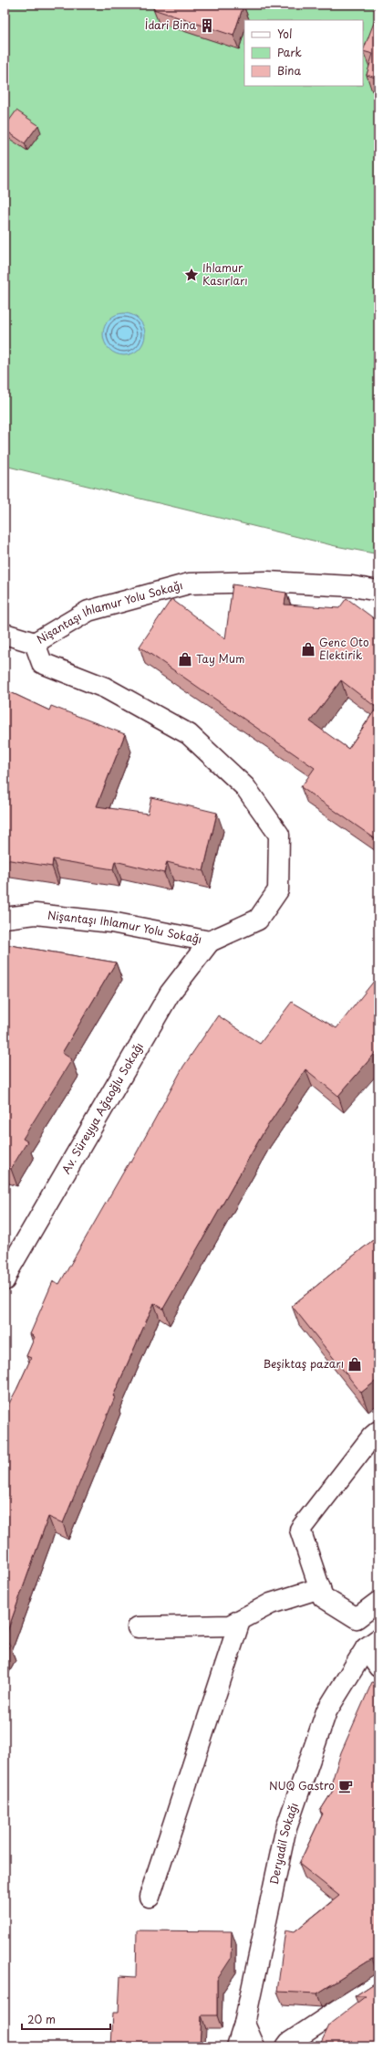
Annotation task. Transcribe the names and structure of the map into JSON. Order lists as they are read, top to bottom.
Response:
{
  "streets": {
    "street": ["Nişantaşı Ihlamur Yolu Sokağı", "Av. Süreyya Ağaoğlu Sokağı", "Deryadil Sokağı"]
  },
  "crossings": [
    ["Nişantaşı Ihlamur Yolu Sokağı", "Av. Süreyya Ağaoğlu Sokağı"]
  ],
  "places": {
    "building": ["İdari Bina"],
    "place": ["Ihlamur Kasırları"],
    "shop": ["Genc Oto Elektirik", "Tay Mum", "Beşiktaş pazarı"],
    "cafe": ["NUQ Gastro"]
  },
  "legend": ["Yol", "Park", "Bina"],
  "scale_bar": "20 m"
}
